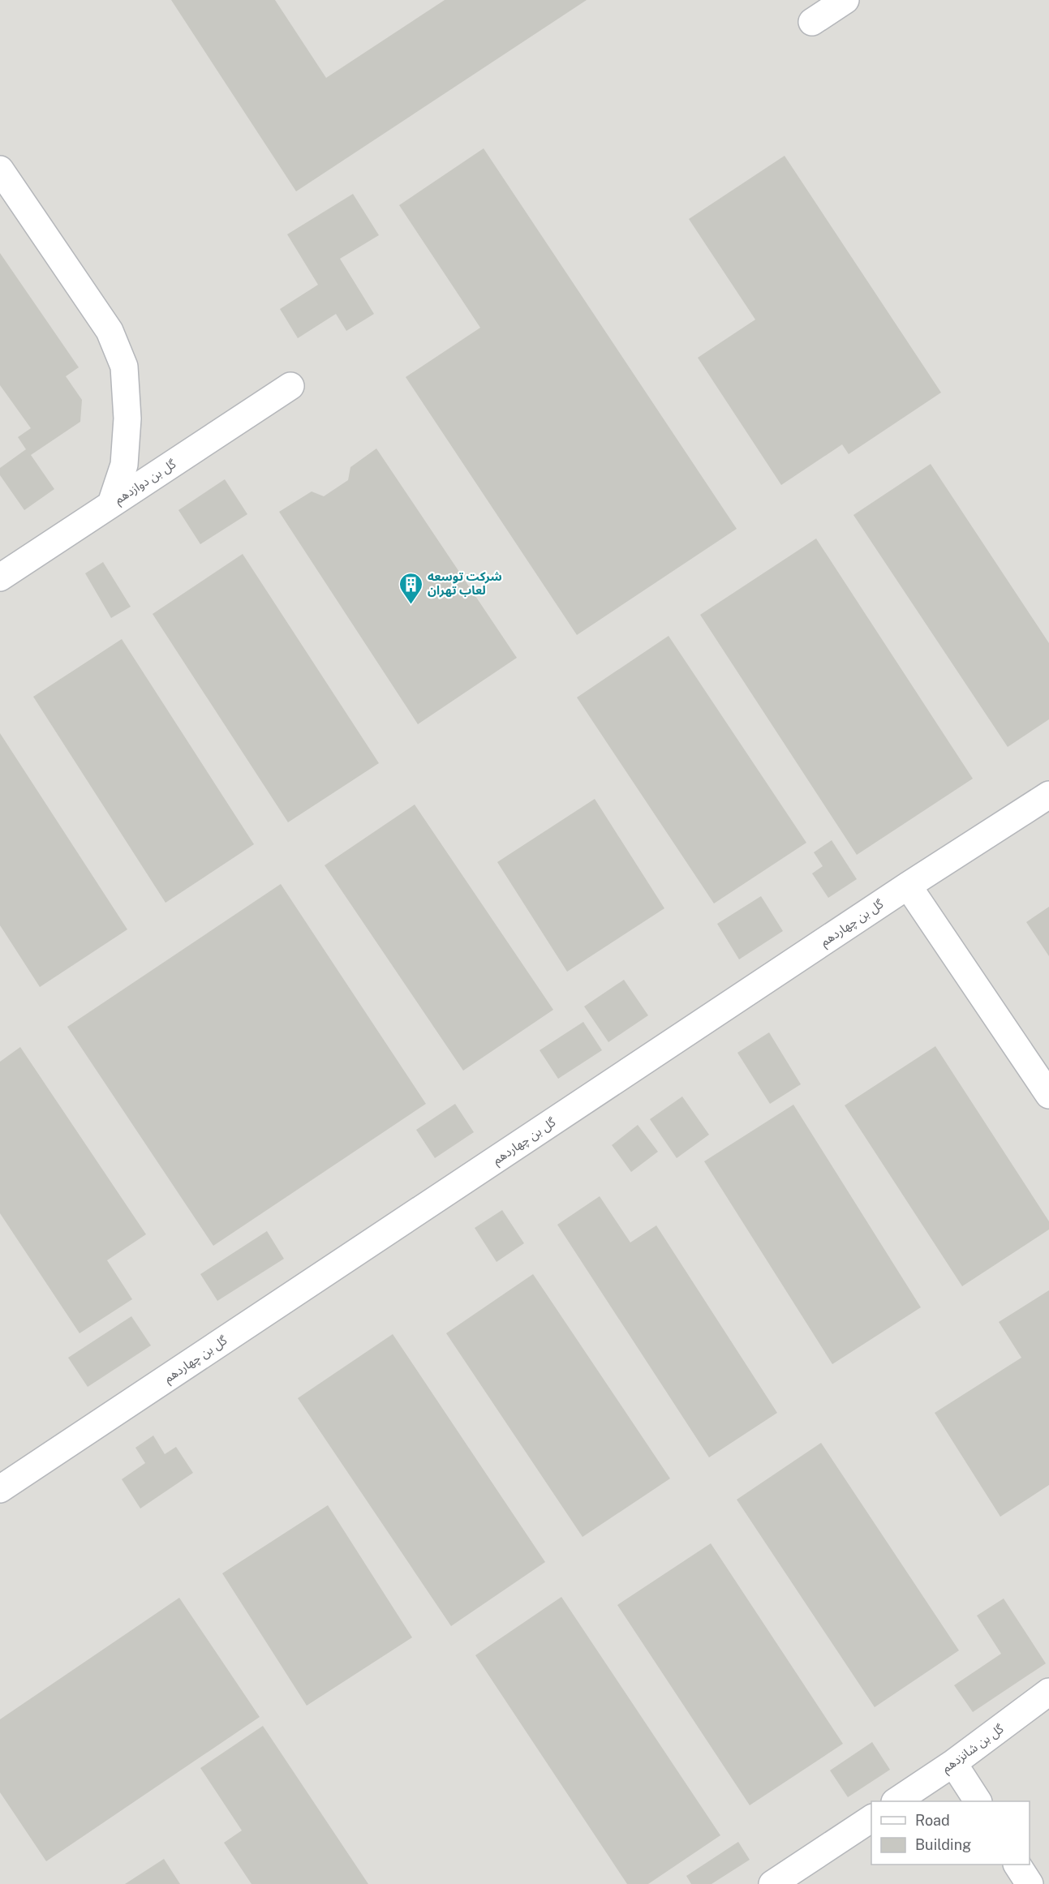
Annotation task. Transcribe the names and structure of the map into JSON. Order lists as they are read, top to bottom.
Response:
{
  "streets": {
    "street": ["گل بن دوازدهم", "گل بن چهاردهم", "گل بن شانزدهم"]
  },
  "places": {
    "building": ["شرکت توسعه لعاب تهران"]
  },
  "legend": ["Road", "Building"]
}
